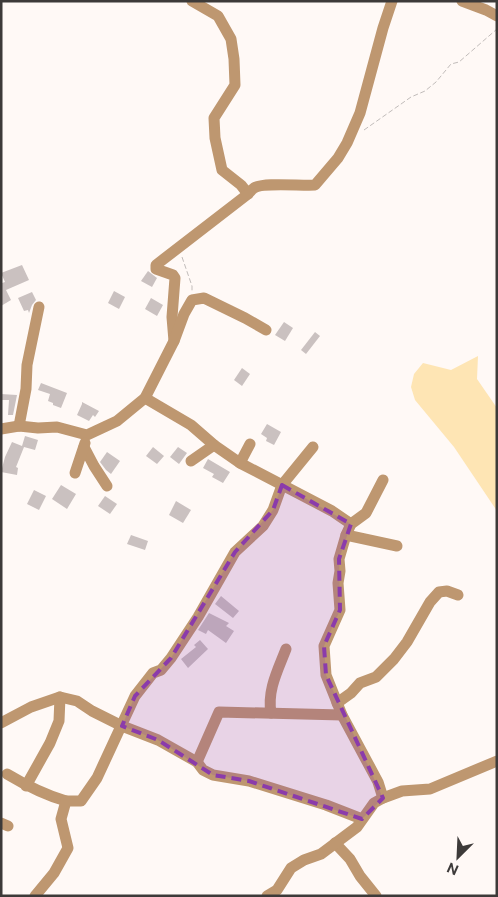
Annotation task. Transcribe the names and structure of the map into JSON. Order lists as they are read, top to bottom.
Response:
{
  "north": "bottom left"
}
